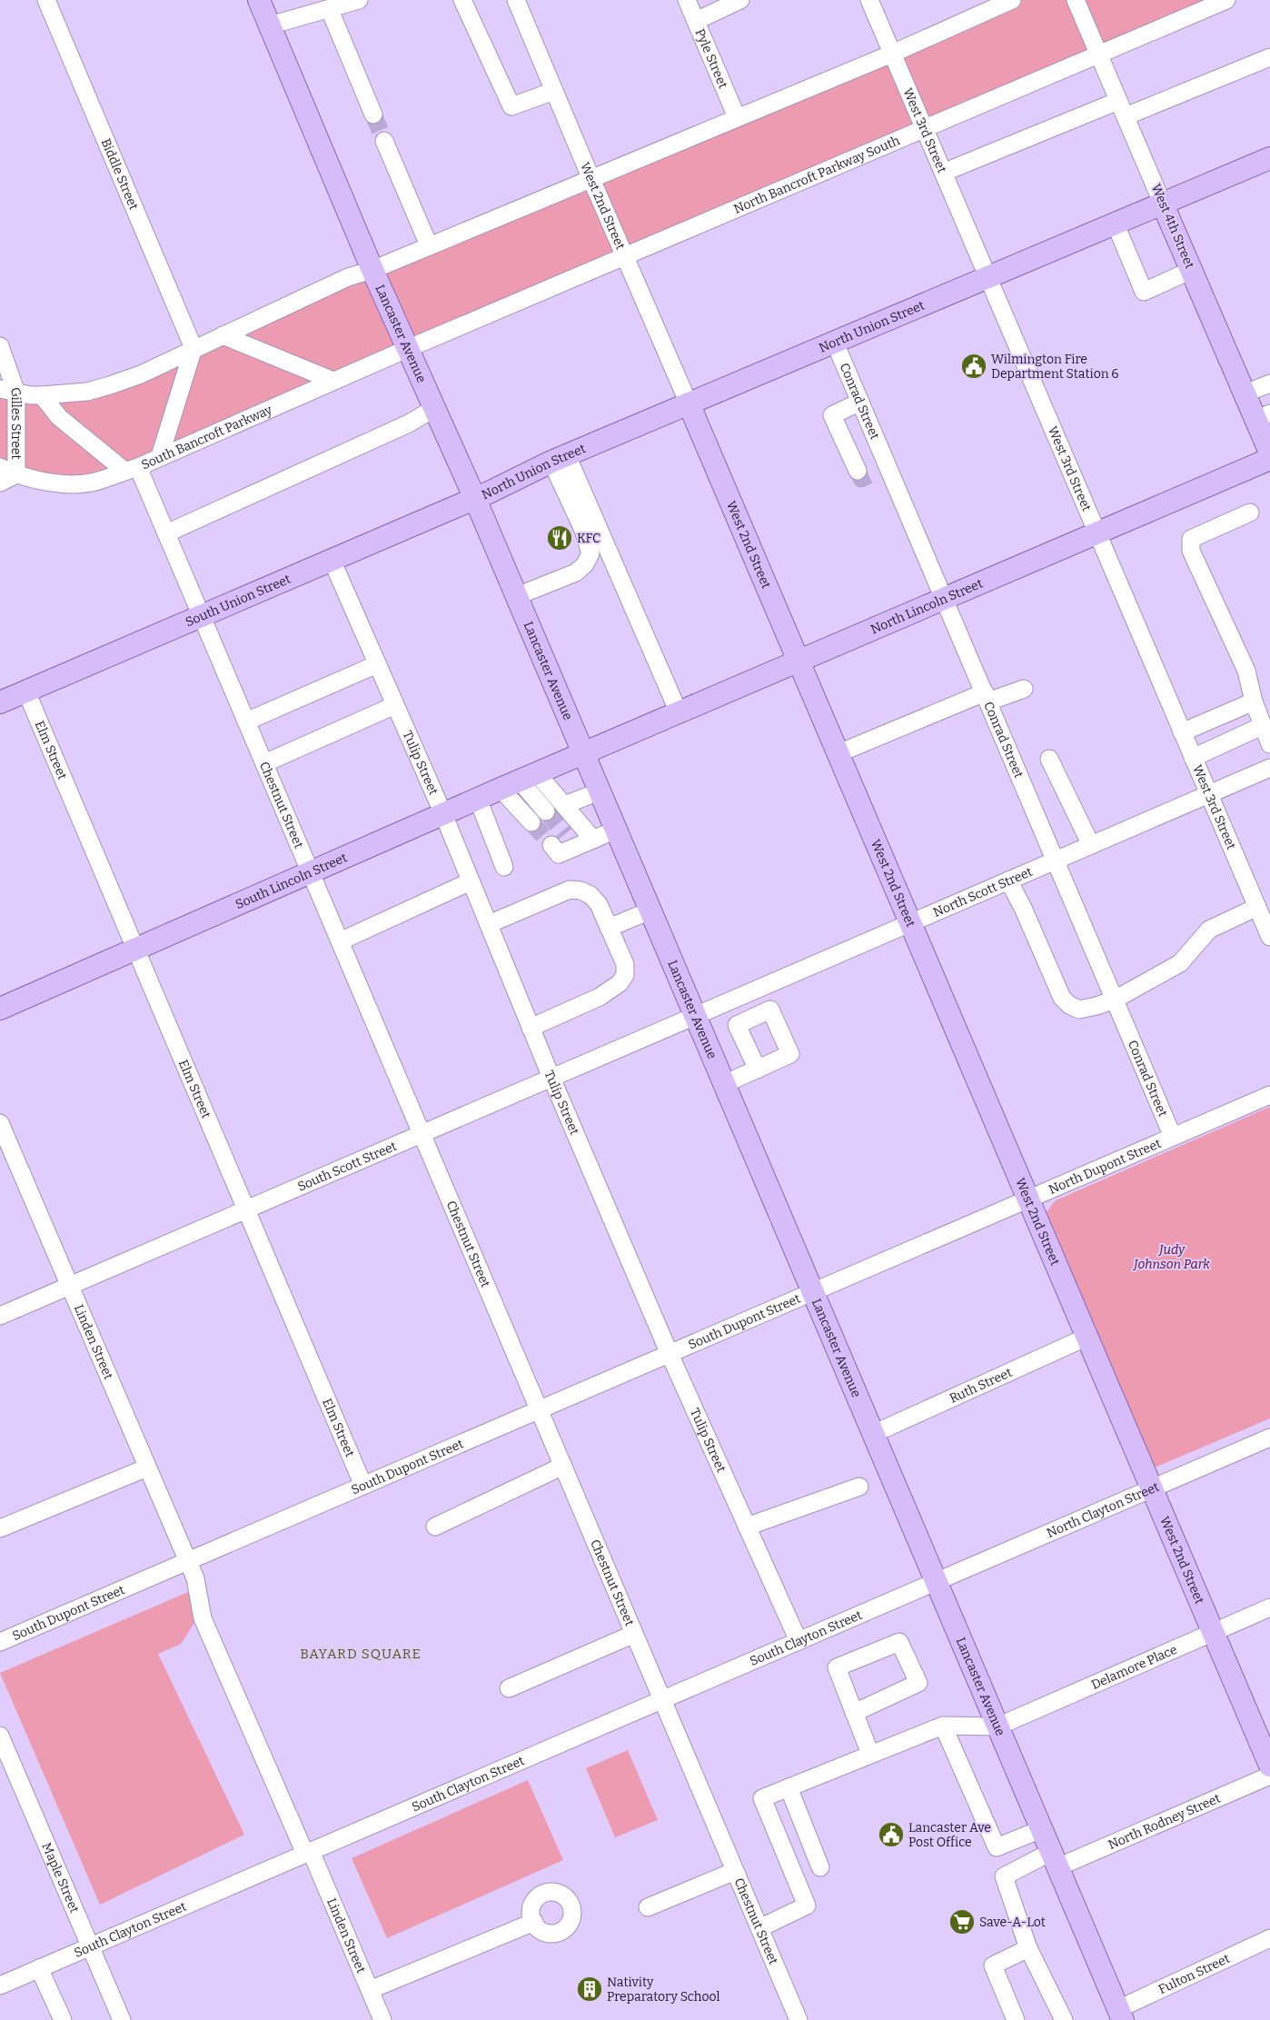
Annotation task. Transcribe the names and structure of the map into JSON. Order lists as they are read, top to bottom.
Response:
{
  "streets": {
    "main road": [
      "West 2nd Street",
      "West 4th Street",
      "North Union Street",
      "Lancaster Avenue",
      "South Union Street",
      "North Lincoln Street",
      "South Lincoln Street"
    ],
    "street": [
      "Pyle Street",
      "West 3rd Street",
      "Biddle Street",
      "North Bancroft Parkway South",
      "Conrad Street",
      "Gilles Street",
      "South Bancroft Parkway",
      "Elm Street",
      "Tulip Street",
      "Chestnut Street",
      "North Scott Street",
      "South Scott Street",
      "North Dupont Street",
      "South Dupont Street",
      "Linden Street",
      "Ruth Street",
      "North Clayton Street",
      "South Clayton Street",
      "Delamore Place",
      "North Rodney Street",
      "Maple Street",
      "Fulton Street"
    ]
  },
  "crossings": [
    ["West 3rd Street", "North Bancroft Parkway South"],
    ["West 3rd Street", "North Union Street"],
    ["West 3rd Street", "North Lincoln Street"],
    ["West 3rd Street", "North Scott Street"],
    ["North Bancroft Parkway South", "West 2nd Street"],
    ["North Bancroft Parkway South", "West 4th Street"],
    ["North Bancroft Parkway South", "Lancaster Avenue"],
    ["North Bancroft Parkway South", "South Bancroft Parkway"],
    ["West 2nd Street", "North Union Street"],
    ["West 2nd Street", "North Lincoln Street"],
    ["West 2nd Street", "North Scott Street"],
    ["West 2nd Street", "North Dupont Street"],
    ["West 2nd Street", "Ruth Street"],
    ["West 2nd Street", "North Clayton Street"],
    ["West 2nd Street", "Delamore Place"],
    ["West 4th Street", "North Union Street"],
    ["North Union Street", "Lancaster Avenue"],
    ["North Union Street", "Conrad Street"],
    ["North Union Street", "South Union Street"],
    ["Lancaster Avenue", "South Bancroft Parkway"],
    ["Lancaster Avenue", "South Union Street"],
    ["Lancaster Avenue", "North Lincoln Street"],
    ["Lancaster Avenue", "South Lincoln Street"],
    ["Lancaster Avenue", "North Scott Street"],
    ["Lancaster Avenue", "South Scott Street"],
    ["Lancaster Avenue", "North Dupont Street"],
    ["Lancaster Avenue", "South Dupont Street"],
    ["Lancaster Avenue", "Ruth Street"],
    ["Lancaster Avenue", "North Clayton Street"],
    ["Lancaster Avenue", "South Clayton Street"],
    ["Lancaster Avenue", "Delamore Place"],
    ["Lancaster Avenue", "North Rodney Street"],
    ["Lancaster Avenue", "Fulton Street"],
    ["Conrad Street", "North Lincoln Street"],
    ["Conrad Street", "North Scott Street"],
    ["Conrad Street", "North Dupont Street"],
    ["Gilles Street", "South Bancroft Parkway"],
    ["South Bancroft Parkway", "Chestnut Street"],
    ["South Union Street", "Elm Street"],
    ["South Union Street", "Tulip Street"],
    ["South Union Street", "Chestnut Street"],
    ["North Lincoln Street", "South Lincoln Street"],
    ["Elm Street", "South Lincoln Street"],
    ["Elm Street", "South Scott Street"],
    ["Elm Street", "South Dupont Street"],
    ["Tulip Street", "South Lincoln Street"],
    ["Tulip Street", "South Scott Street"],
    ["Tulip Street", "South Dupont Street"],
    ["Tulip Street", "South Clayton Street"],
    ["Chestnut Street", "South Lincoln Street"],
    ["Chestnut Street", "South Scott Street"],
    ["Chestnut Street", "South Dupont Street"],
    ["Chestnut Street", "South Clayton Street"],
    ["North Scott Street", "South Scott Street"],
    ["South Scott Street", "Linden Street"],
    ["North Dupont Street", "South Dupont Street"],
    ["South Dupont Street", "Linden Street"],
    ["Linden Street", "South Clayton Street"],
    ["North Clayton Street", "South Clayton Street"],
    ["South Clayton Street", "Maple Street"]
  ],
  "districts": ["BAYARD SQUARE"],
  "parks": ["Judy Johnson Park"],
  "places": {
    "public building": ["Wilmington Fire Department Station 6", "Lancaster Ave Post Office"],
    "restaurant": ["KFC"],
    "supermarket": ["Save-A-Lot"],
    "building": ["Nativity Preparatory School"]
  }
}
